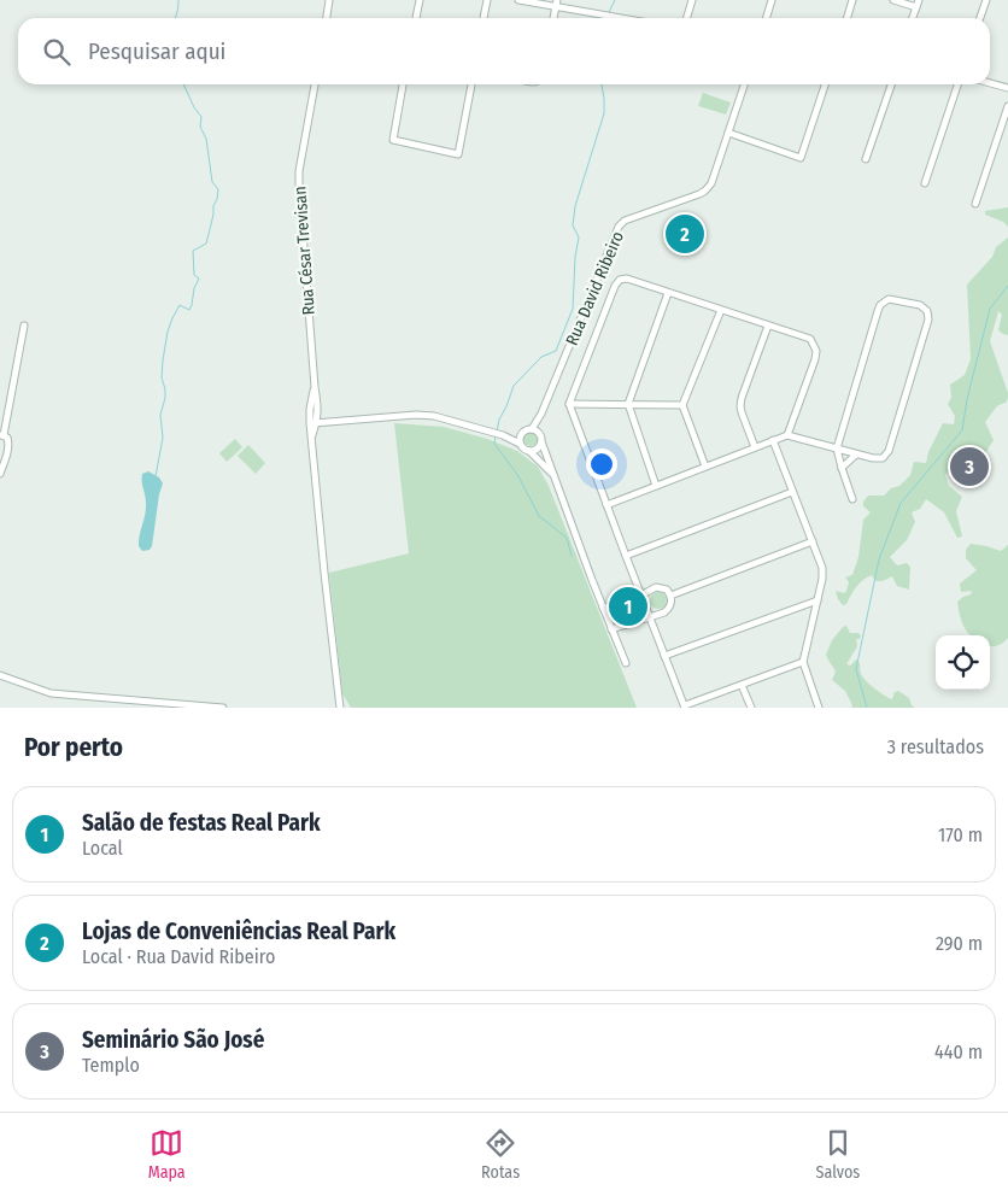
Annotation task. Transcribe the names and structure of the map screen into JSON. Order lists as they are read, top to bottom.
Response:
{
  "streets": {
    "street": ["Rua César Trevisan", "Rua David Ribeiro"]
  },
  "page": {
    "search": "Pesquisar aqui",
    "pins": ["2", "3", "1"],
    "heading": ["Por perto", "3 resultados"],
    "list": [
      {
        "mark": "1",
        "name": "Salão de festas Real Park",
        "note": "Local",
        "value": "170 m"
      },
      {
        "mark": "2",
        "name": "Lojas de Conveniências Real Park",
        "note": "Local · Rua David Ribeiro",
        "value": "290 m"
      },
      {
        "mark": "3",
        "name": "Seminário São José",
        "note": "Templo",
        "value": "440 m"
      }
    ],
    "nav": ["Mapa", "Rotas", "Salvos"]
  }
}
